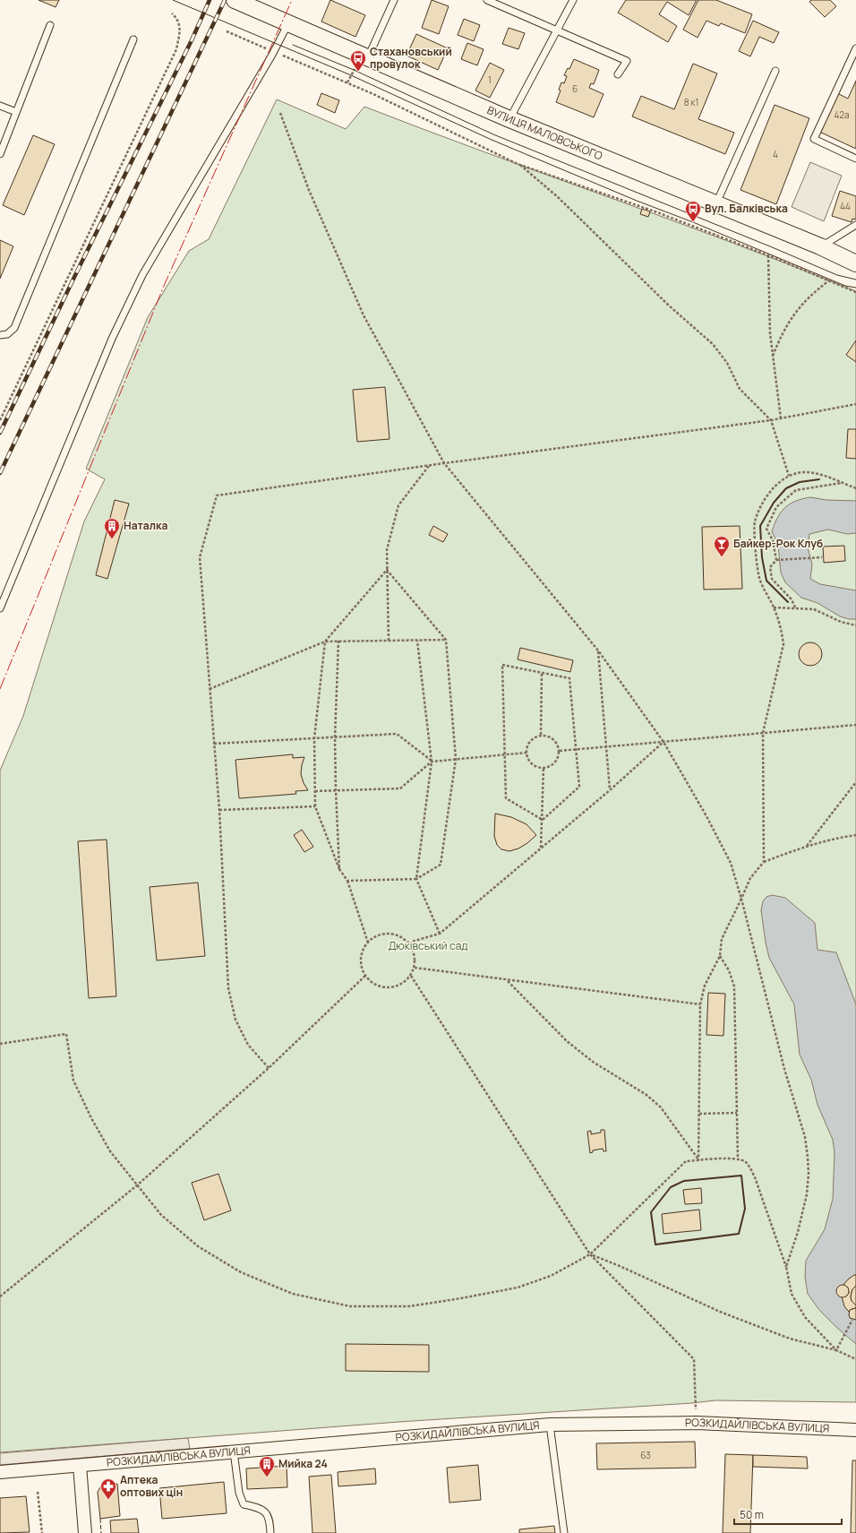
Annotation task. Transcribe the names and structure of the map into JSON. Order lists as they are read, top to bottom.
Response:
{
  "streets": {
    "street": ["ВУЛИЦЯ МАЛОВСЬКОГО", "РОЗКИДАЙЛІВСЬКА ВУЛИЦЯ"]
  },
  "parks": ["Дюківський сад"],
  "places": {
    "bus stop": ["Стахановський провулок", "Вул. Балківська"],
    "building": ["Наталка", "Мийка 24"],
    "bar": ["Байкер-Рок Клуб"],
    "pharmacy": ["Аптека оптових цін"]
  },
  "house_numbers": [
    "1",
    "6",
    "8 к1",
    "42а",
    "4",
    "44",
    "63"
  ],
  "scale_bar": "50 m"
}
